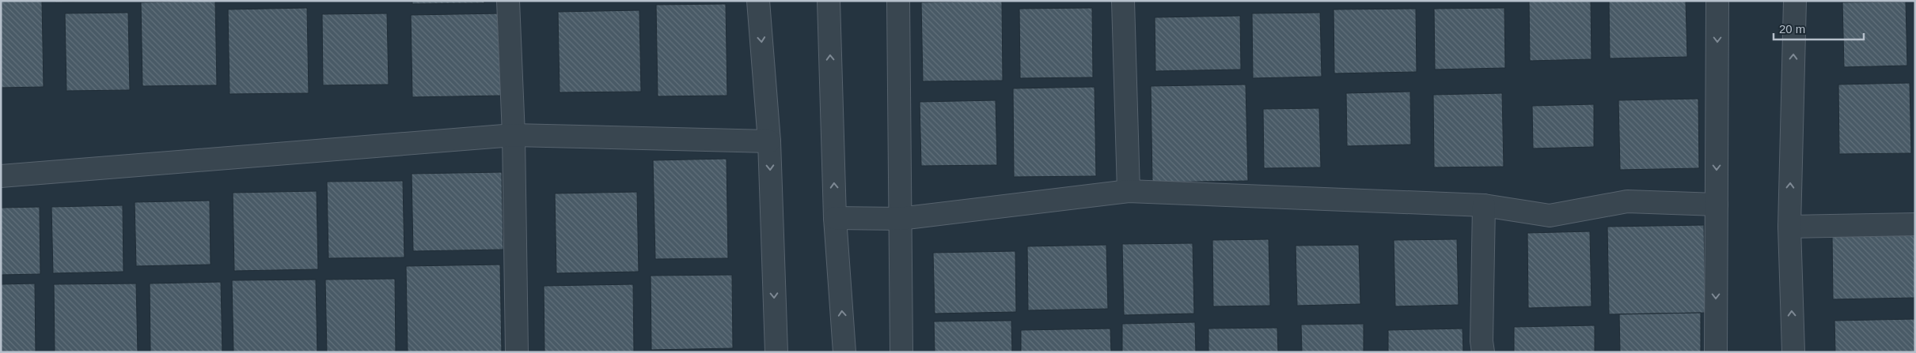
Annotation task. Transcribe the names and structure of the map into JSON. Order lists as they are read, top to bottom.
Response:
{
  "scale_bar": "20 m"
}
